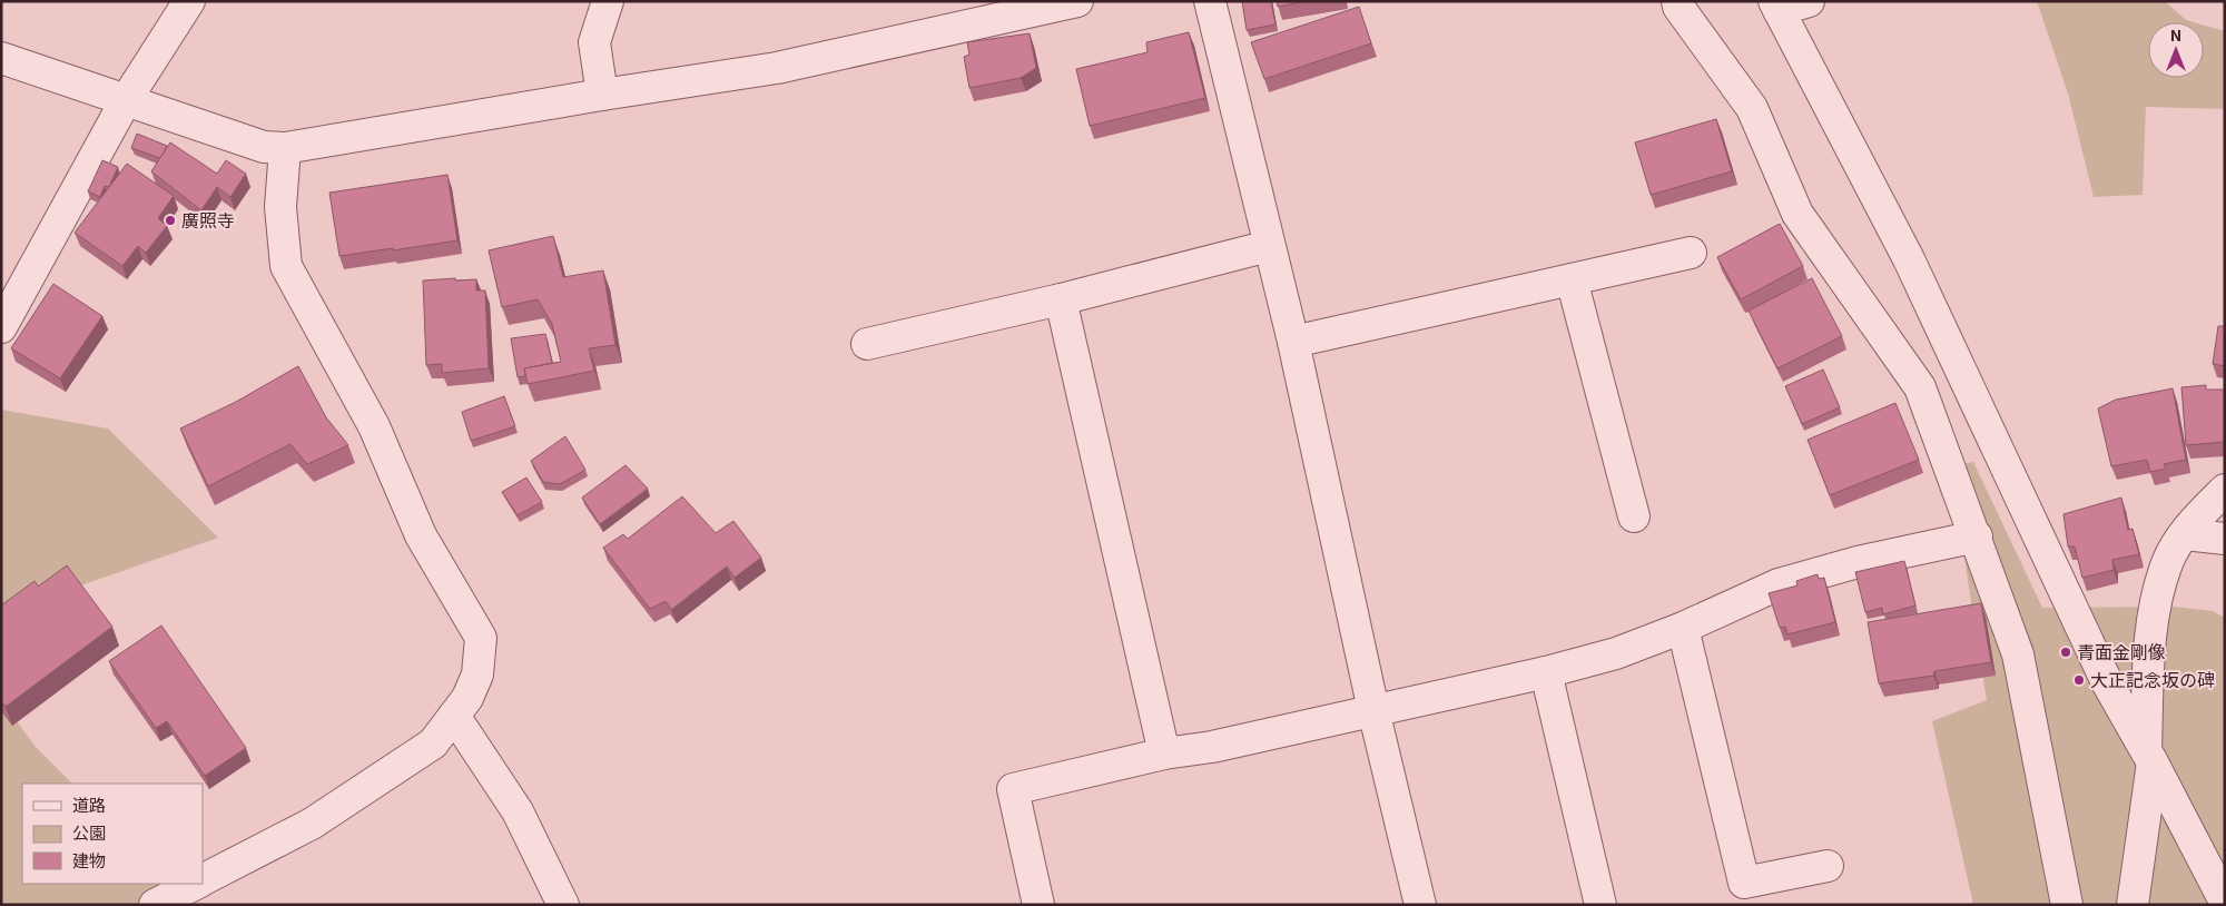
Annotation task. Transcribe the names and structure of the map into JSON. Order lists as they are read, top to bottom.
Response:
{
  "places": ["廣照寺", "青面金剛像", "大正記念坂の碑"],
  "legend": ["道路", "公園", "建物"],
  "north": "top"
}
